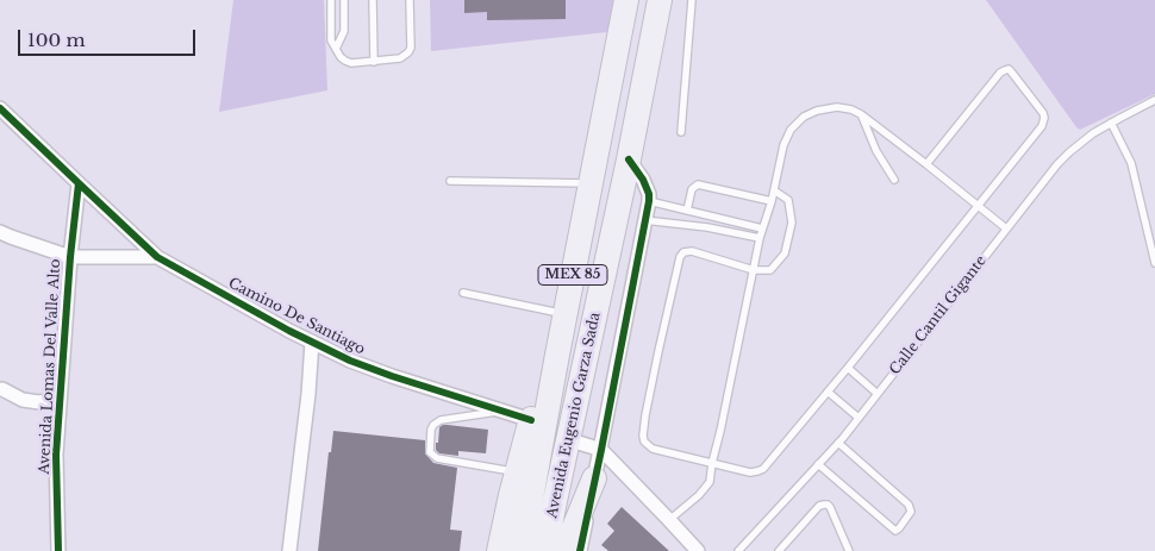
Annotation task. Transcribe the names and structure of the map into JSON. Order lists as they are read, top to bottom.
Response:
{
  "streets": {
    "highway": ["MEX 85", "Avenida Eugenio Garza Sada"],
    "street": ["Camino De Santiago", "Avenida Lomas Del Valle Alto"],
    "lane": ["Calle Cantil Gigante"]
  },
  "crossings": [
    ["Camino De Santiago", "Avenida Lomas Del Valle Alto"]
  ],
  "scale_bar": "100 m"
}
